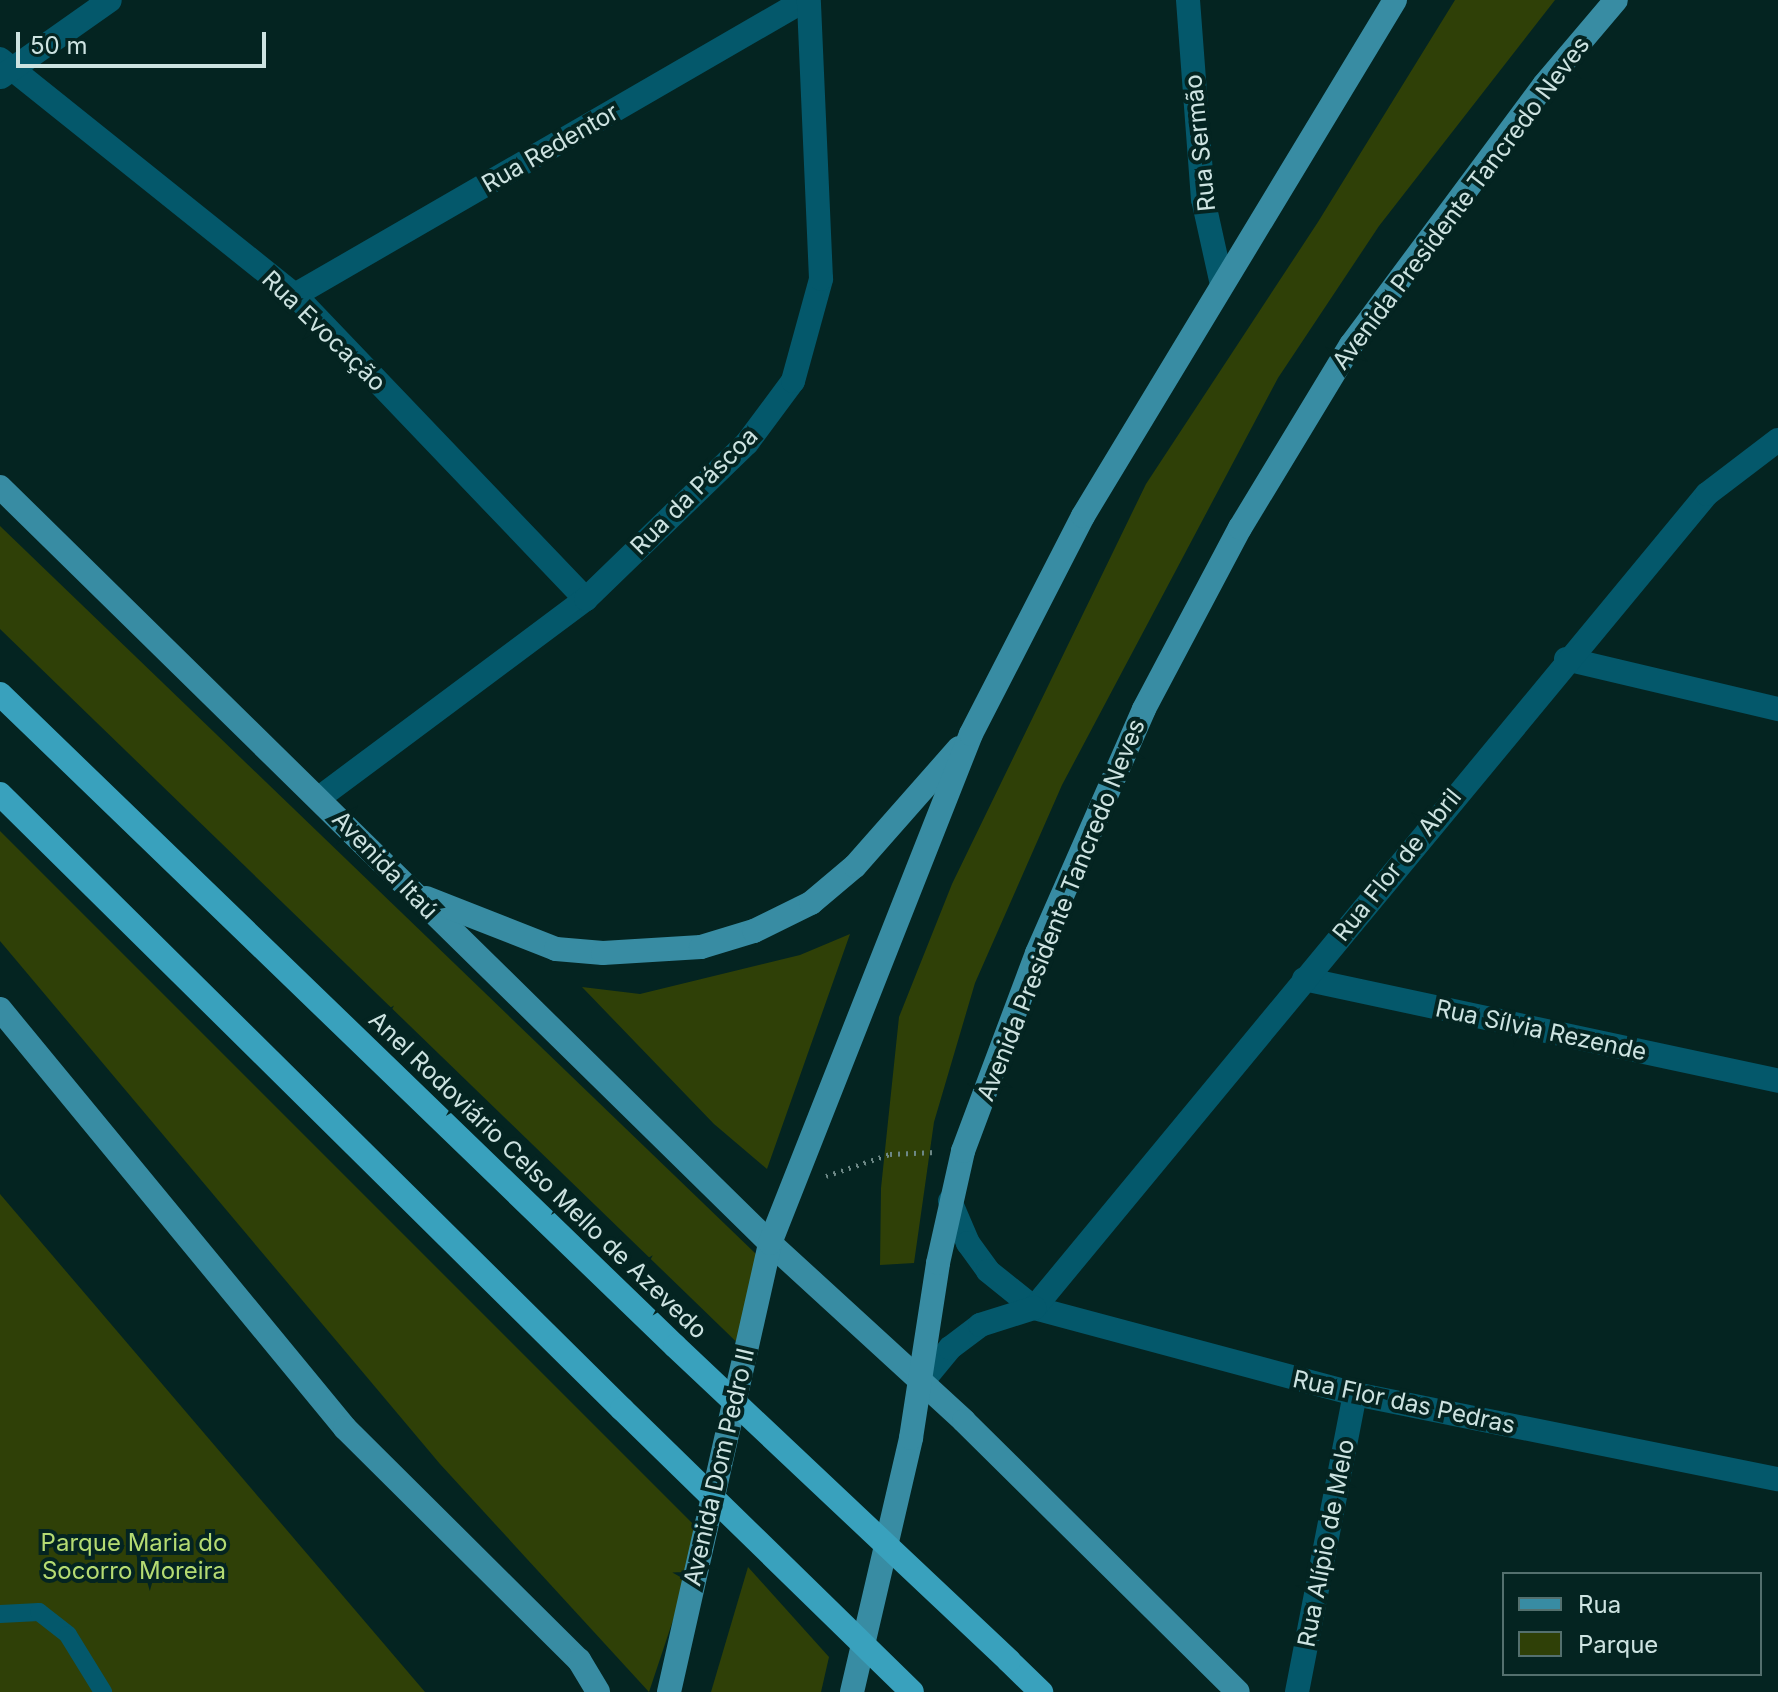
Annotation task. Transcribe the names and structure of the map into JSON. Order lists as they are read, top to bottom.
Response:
{
  "streets": {
    "highway": ["Anel Rodoviário Celso Mello de Azevedo"],
    "main road": ["Avenida Presidente Tancredo Neves", "Avenida Itaú", "Avenida Dom Pedro II"],
    "street": [
      "Rua Sermão",
      "Rua Redentor",
      "Rua Evocação",
      "Rua da Páscoa",
      "Rua Flor de Abril",
      "Rua Sílvia Rezende",
      "Rua Flor das Pedras",
      "Rua Alípio de Melo"
    ]
  },
  "crossings": [
    ["Rua Redentor", "Rua Evocação"],
    ["Rua Redentor", "Rua da Páscoa"],
    ["Avenida Presidente Tancredo Neves", "Rua Flor das Pedras"],
    ["Rua Evocação", "Rua da Páscoa"],
    ["Rua da Páscoa", "Avenida Itaú"],
    ["Avenida Itaú", "Avenida Dom Pedro II"],
    ["Rua Flor de Abril", "Rua Sílvia Rezende"],
    ["Rua Flor de Abril", "Rua Flor das Pedras"],
    ["Rua Flor das Pedras", "Rua Alípio de Melo"]
  ],
  "parks": ["Parque Maria do Socorro Moreira"],
  "legend": ["Rua", "Parque"],
  "scale_bar": "50 m"
}
